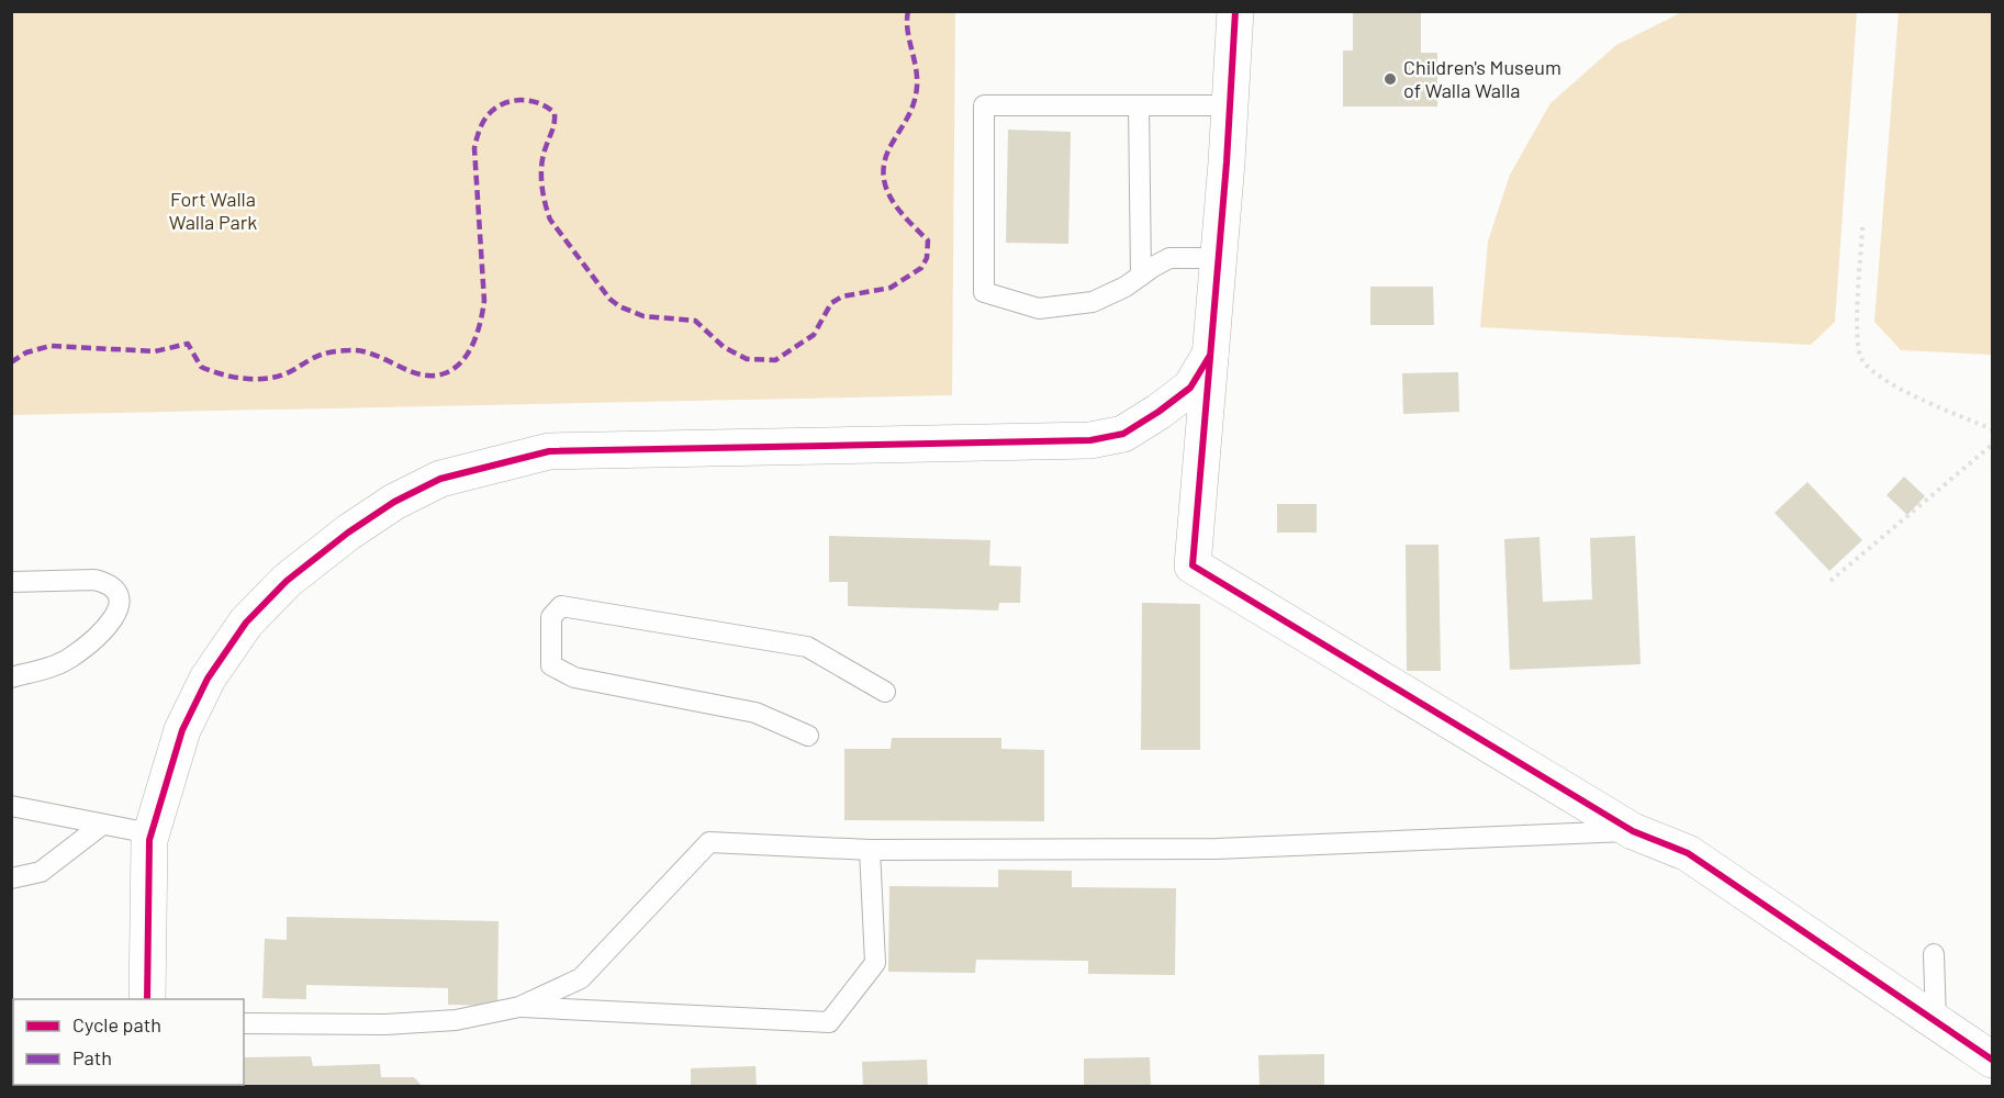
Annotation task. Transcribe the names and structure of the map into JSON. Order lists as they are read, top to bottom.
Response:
{
  "parks": ["Fort Walla Walla Park"],
  "places": ["Children's Museum of Walla Walla"],
  "legend": ["Cycle path", "Path"]
}
